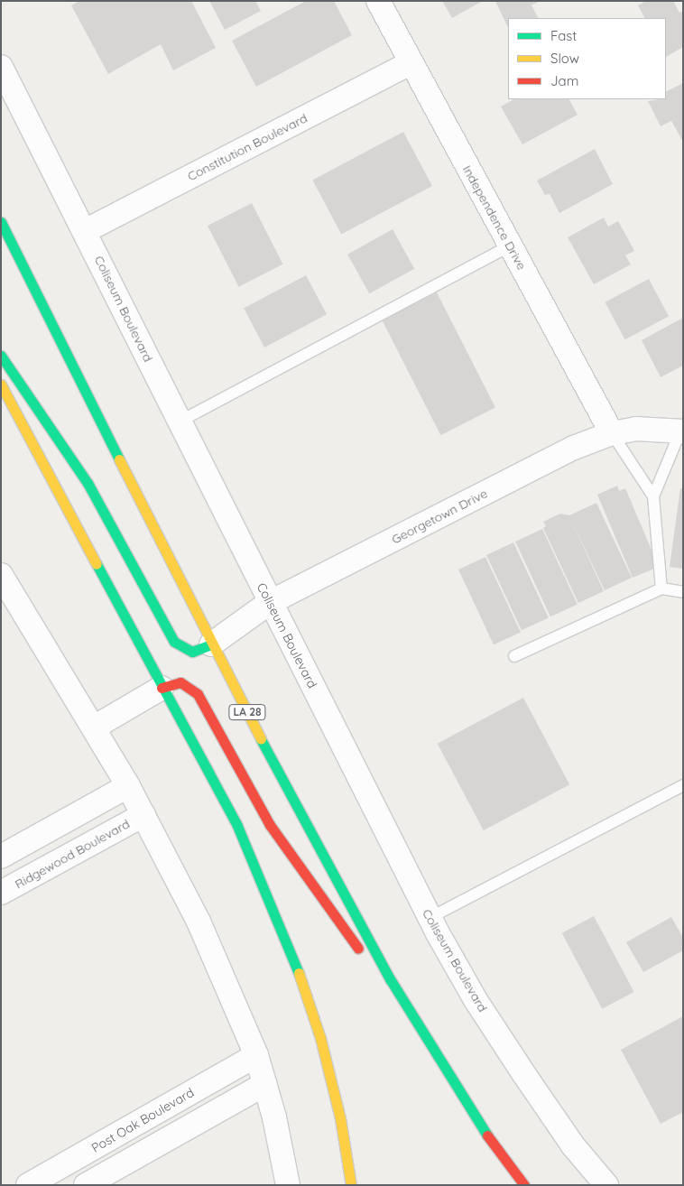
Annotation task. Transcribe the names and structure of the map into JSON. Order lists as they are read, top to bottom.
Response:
{
  "streets": {
    "highway": ["LA 28"],
    "street": [
      "Constitution Boulevard",
      "Independence Drive",
      "Coliseum Boulevard",
      "Georgetown Drive",
      "Ridgewood Boulevard",
      "Post Oak Boulevard"
    ]
  },
  "crossings": [
    ["Constitution Boulevard", "Independence Drive"],
    ["Constitution Boulevard", "Coliseum Boulevard"],
    ["Independence Drive", "Georgetown Drive"],
    ["Coliseum Boulevard", "Georgetown Drive"],
    ["Georgetown Drive", "LA 28"]
  ],
  "legend": ["Fast", "Slow", "Jam"]
}
